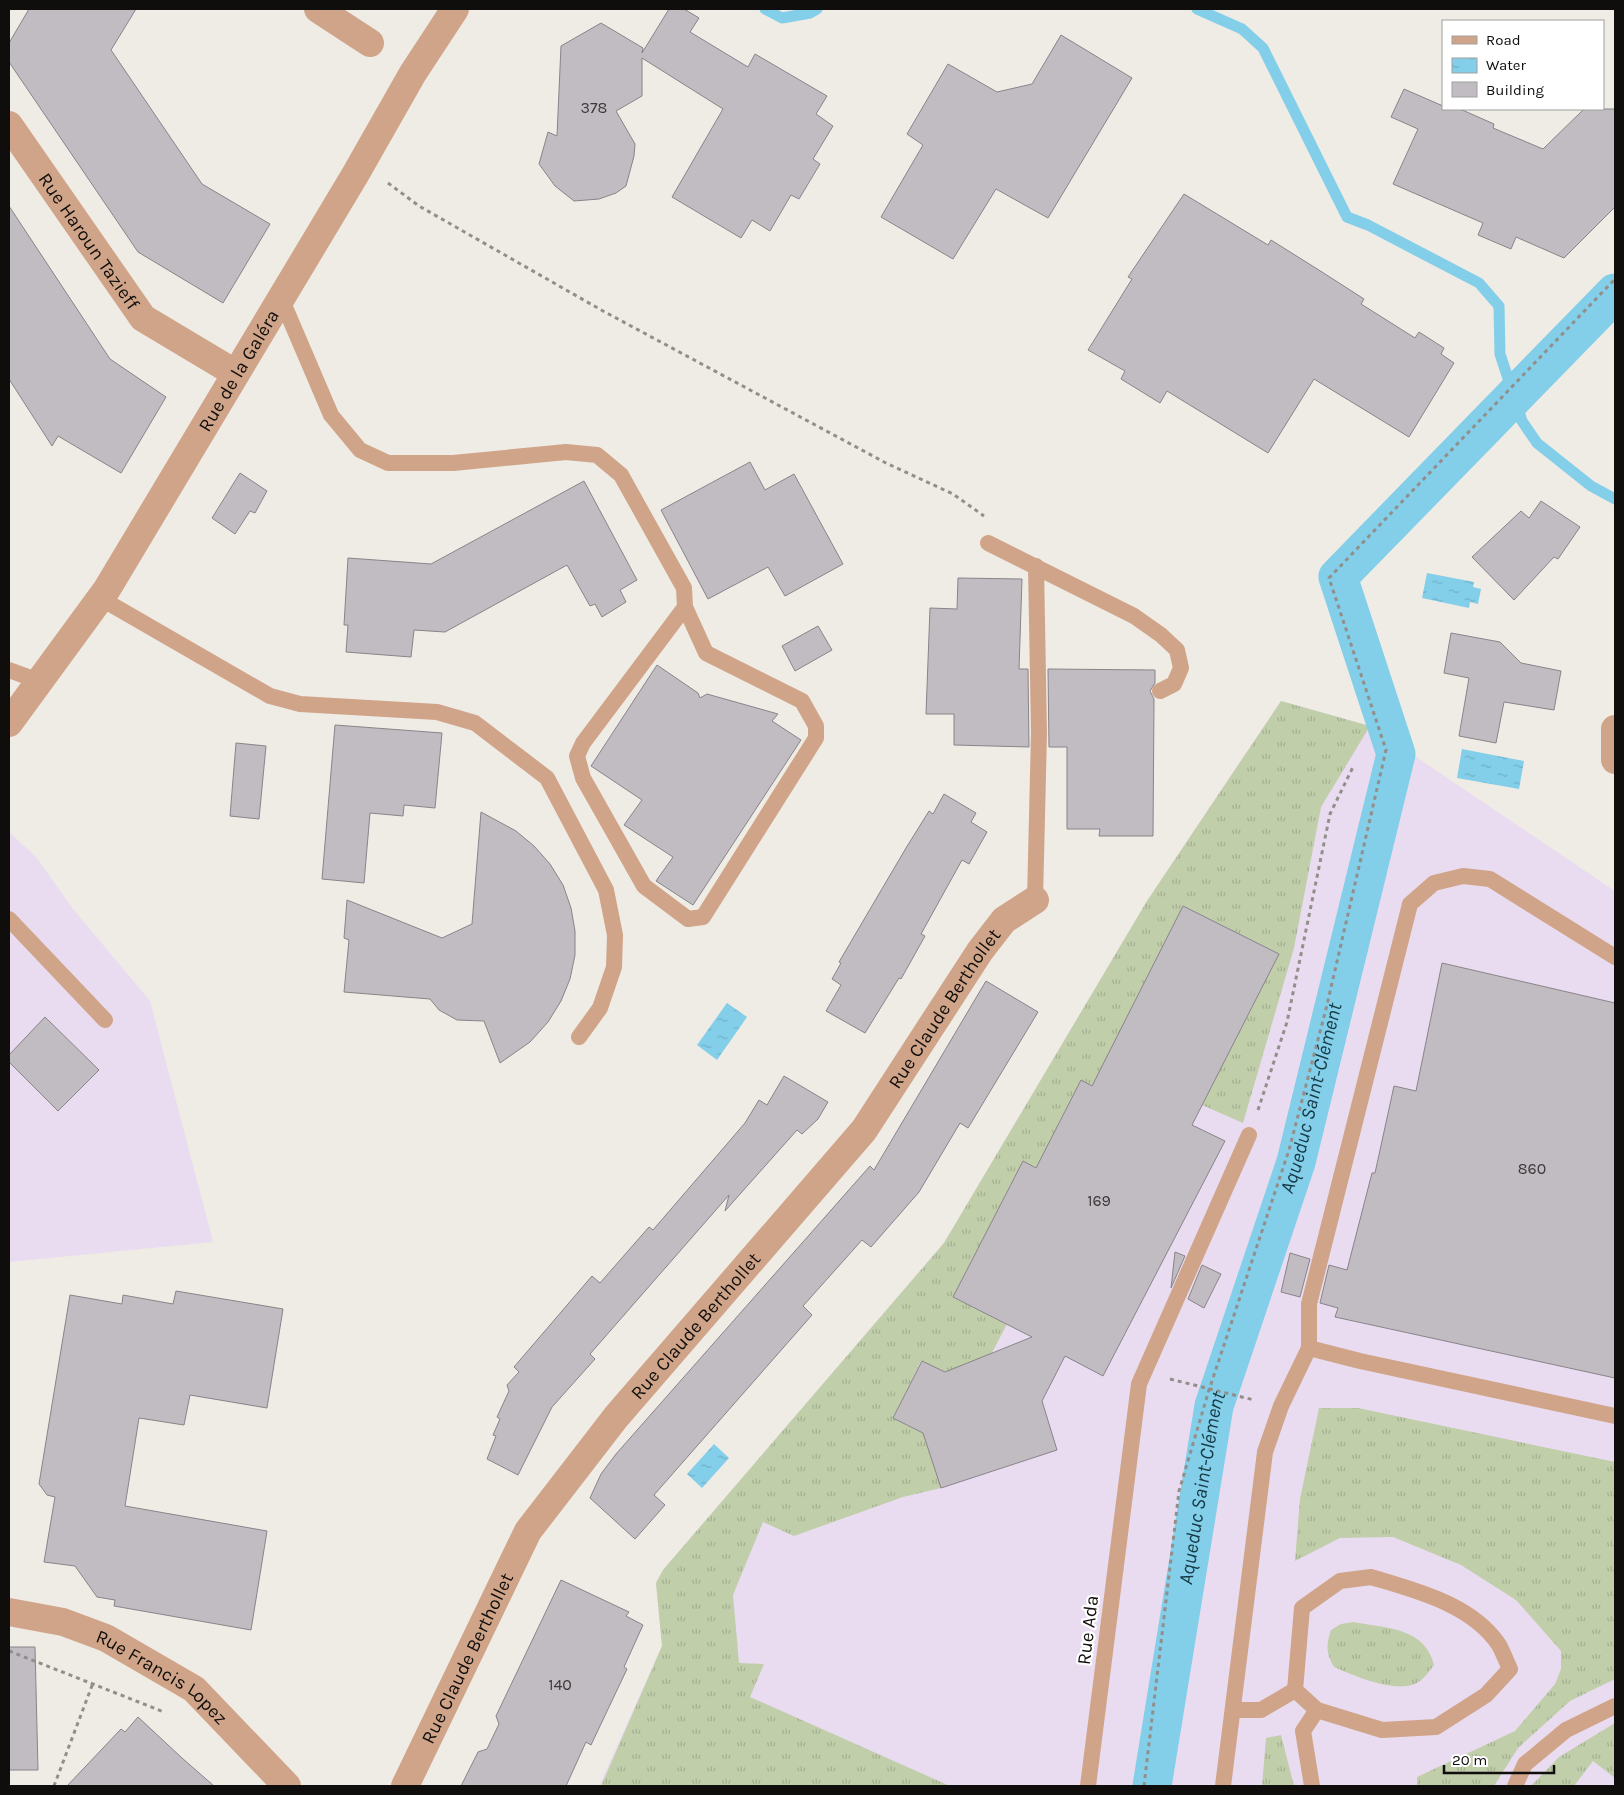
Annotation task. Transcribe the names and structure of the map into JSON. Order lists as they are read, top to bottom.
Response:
{
  "streets": {
    "street": [
      "Rue Haroun Tazieff",
      "Rue de la Galéra",
      "Rue Claude Berthollet",
      "Rue Francis Lopez"
    ],
    "lane": ["Rue Ada"]
  },
  "crossings": [
    ["Rue Haroun Tazieff", "Rue de la Galéra"]
  ],
  "water": ["Aqueduc Saint-Clément"],
  "house_numbers": [
    "378",
    "860",
    "169",
    "140"
  ],
  "legend": ["Road", "Water", "Building"],
  "scale_bar": "20 m"
}
